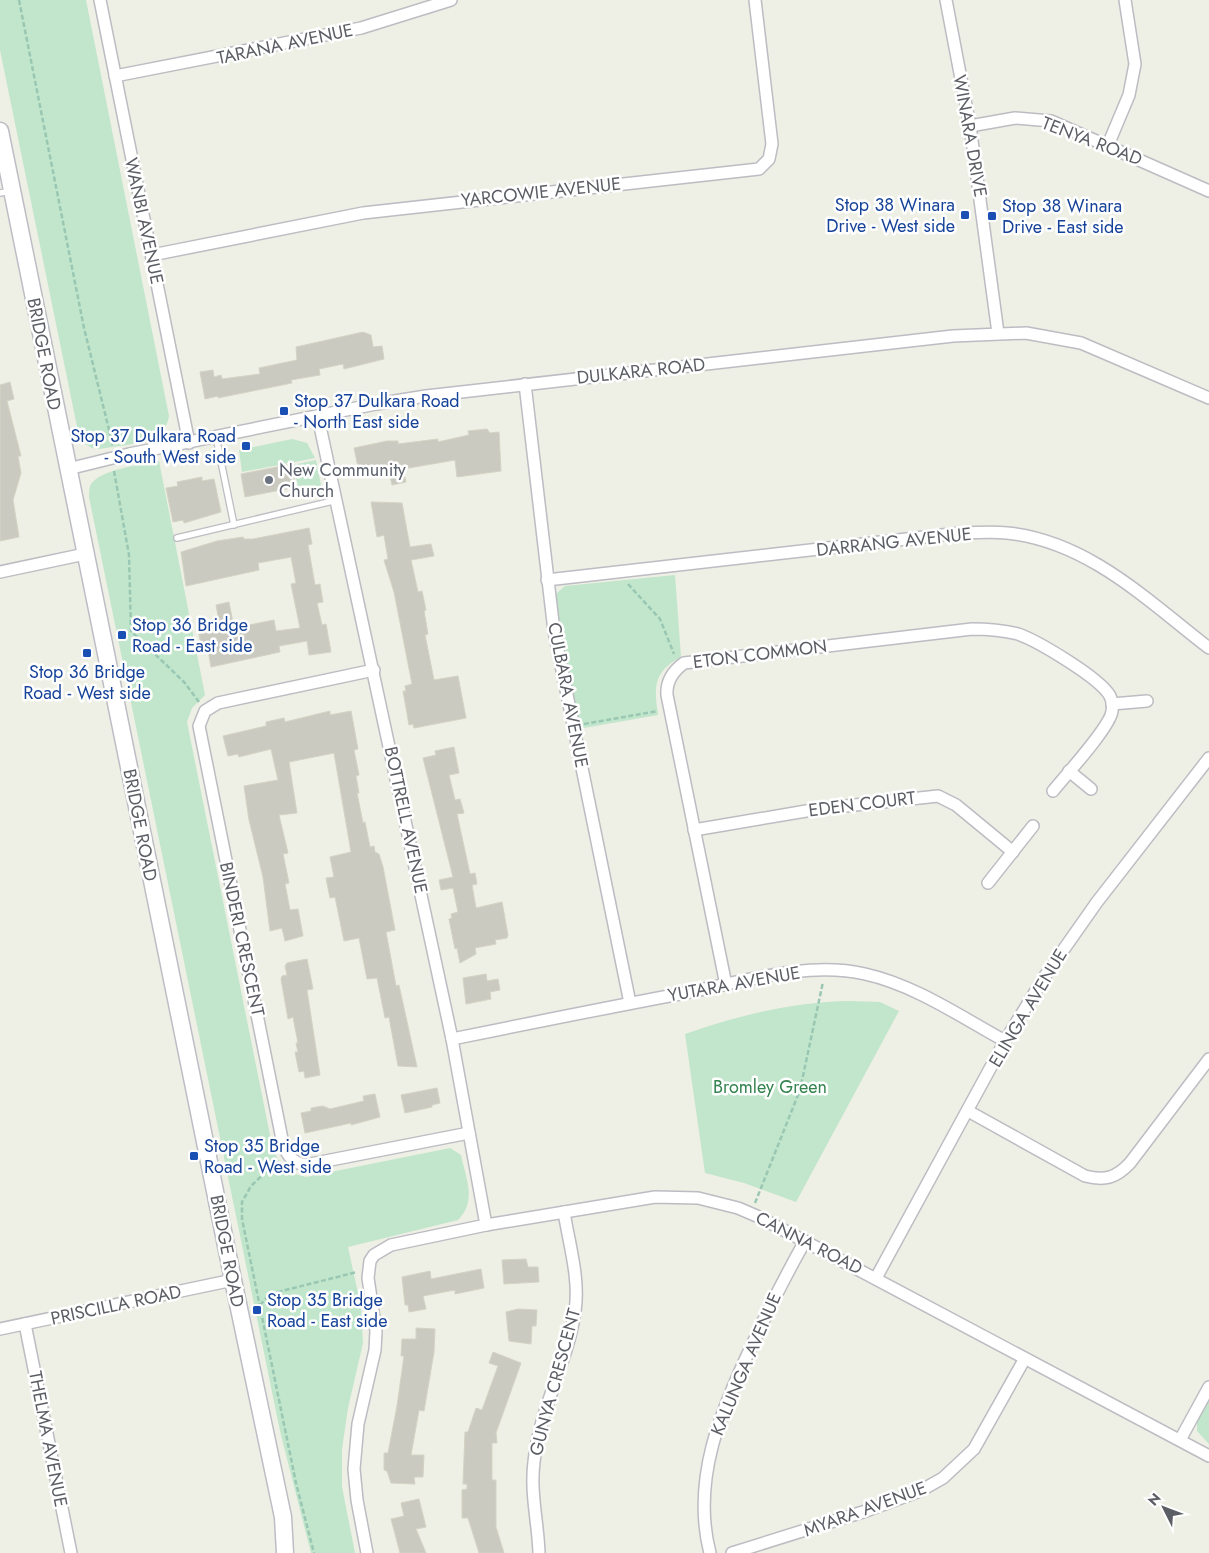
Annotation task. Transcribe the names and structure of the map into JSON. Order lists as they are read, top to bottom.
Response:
{
  "streets": {
    "main road": ["BRIDGE ROAD"],
    "street": [
      "TARANA AVENUE",
      "WINARA DRIVE",
      "TENYA ROAD",
      "YARCOWIE AVENUE",
      "WANBI AVENUE",
      "DULKARA ROAD",
      "DARRANG AVENUE",
      "ETON COMMON",
      "CULBARA AVENUE",
      "EDEN COURT",
      "BOTTRELL AVENUE",
      "BINDERI CRESCENT",
      "YUTARA AVENUE",
      "ELINGA AVENUE",
      "CANNA ROAD",
      "PRISCILLA ROAD",
      "KALUNGA AVENUE",
      "GUNYA CRESCENT",
      "THELMA AVENUE",
      "MYARA AVENUE"
    ]
  },
  "crossings": [
    ["TARANA AVENUE", "WANBI AVENUE"],
    ["WINARA DRIVE", "TENYA ROAD"],
    ["WINARA DRIVE", "DULKARA ROAD"],
    ["YARCOWIE AVENUE", "WANBI AVENUE"],
    ["WANBI AVENUE", "DULKARA ROAD"],
    ["BRIDGE ROAD", "DULKARA ROAD"],
    ["BRIDGE ROAD", "PRISCILLA ROAD"],
    ["DULKARA ROAD", "CULBARA AVENUE"],
    ["DULKARA ROAD", "BOTTRELL AVENUE"],
    ["DARRANG AVENUE", "CULBARA AVENUE"],
    ["ETON COMMON", "EDEN COURT"],
    ["ETON COMMON", "YUTARA AVENUE"],
    ["CULBARA AVENUE", "YUTARA AVENUE"],
    ["BOTTRELL AVENUE", "YUTARA AVENUE"],
    ["BOTTRELL AVENUE", "CANNA ROAD"],
    ["YUTARA AVENUE", "ELINGA AVENUE"],
    ["ELINGA AVENUE", "CANNA ROAD"],
    ["CANNA ROAD", "KALUNGA AVENUE"],
    ["CANNA ROAD", "GUNYA CRESCENT"],
    ["CANNA ROAD", "MYARA AVENUE"],
    ["PRISCILLA ROAD", "THELMA AVENUE"]
  ],
  "parks": ["Bromley Green"],
  "places": {
    "transit": [
      "Stop 38 Winara Drive - West side",
      "Stop 38 Winara Drive - East side",
      "Stop 37 Dulkara Road - North East side",
      "Stop 37 Dulkara Road - South West side",
      "Stop 36 Bridge Road - East side",
      "Stop 36 Bridge Road - West side",
      "Stop 35 Bridge Road - West side",
      "Stop 35 Bridge Road - East side"
    ],
    "other": ["New Community Church"]
  },
  "north": "top left"
}
